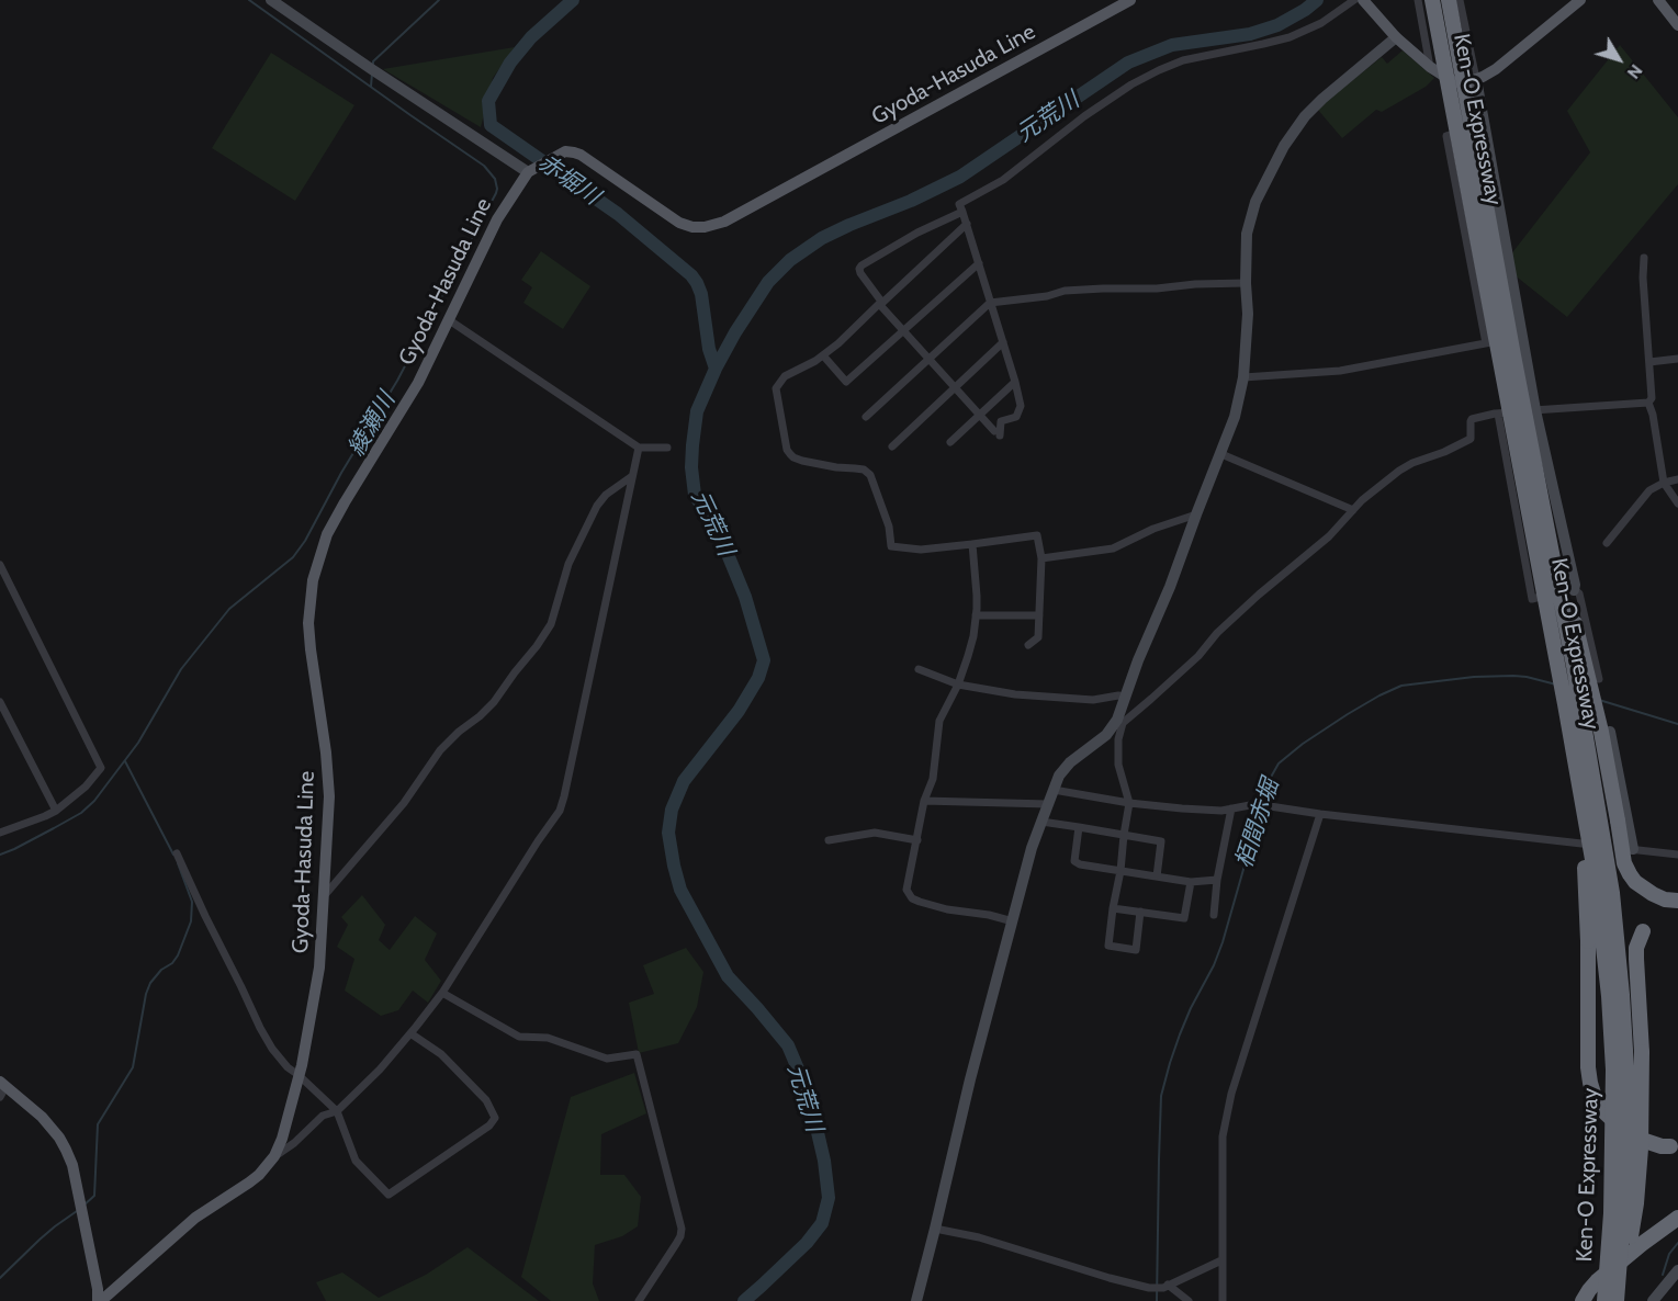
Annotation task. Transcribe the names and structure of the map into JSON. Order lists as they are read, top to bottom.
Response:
{
  "streets": {
    "highway": ["Ken-O Expressway"],
    "main road": ["Gyoda-Hasuda Line"]
  },
  "water": [
    "元荒川",
    "赤堀川",
    "綾瀬川",
    "栢間赤堀"
  ],
  "north": "bottom right"
}
